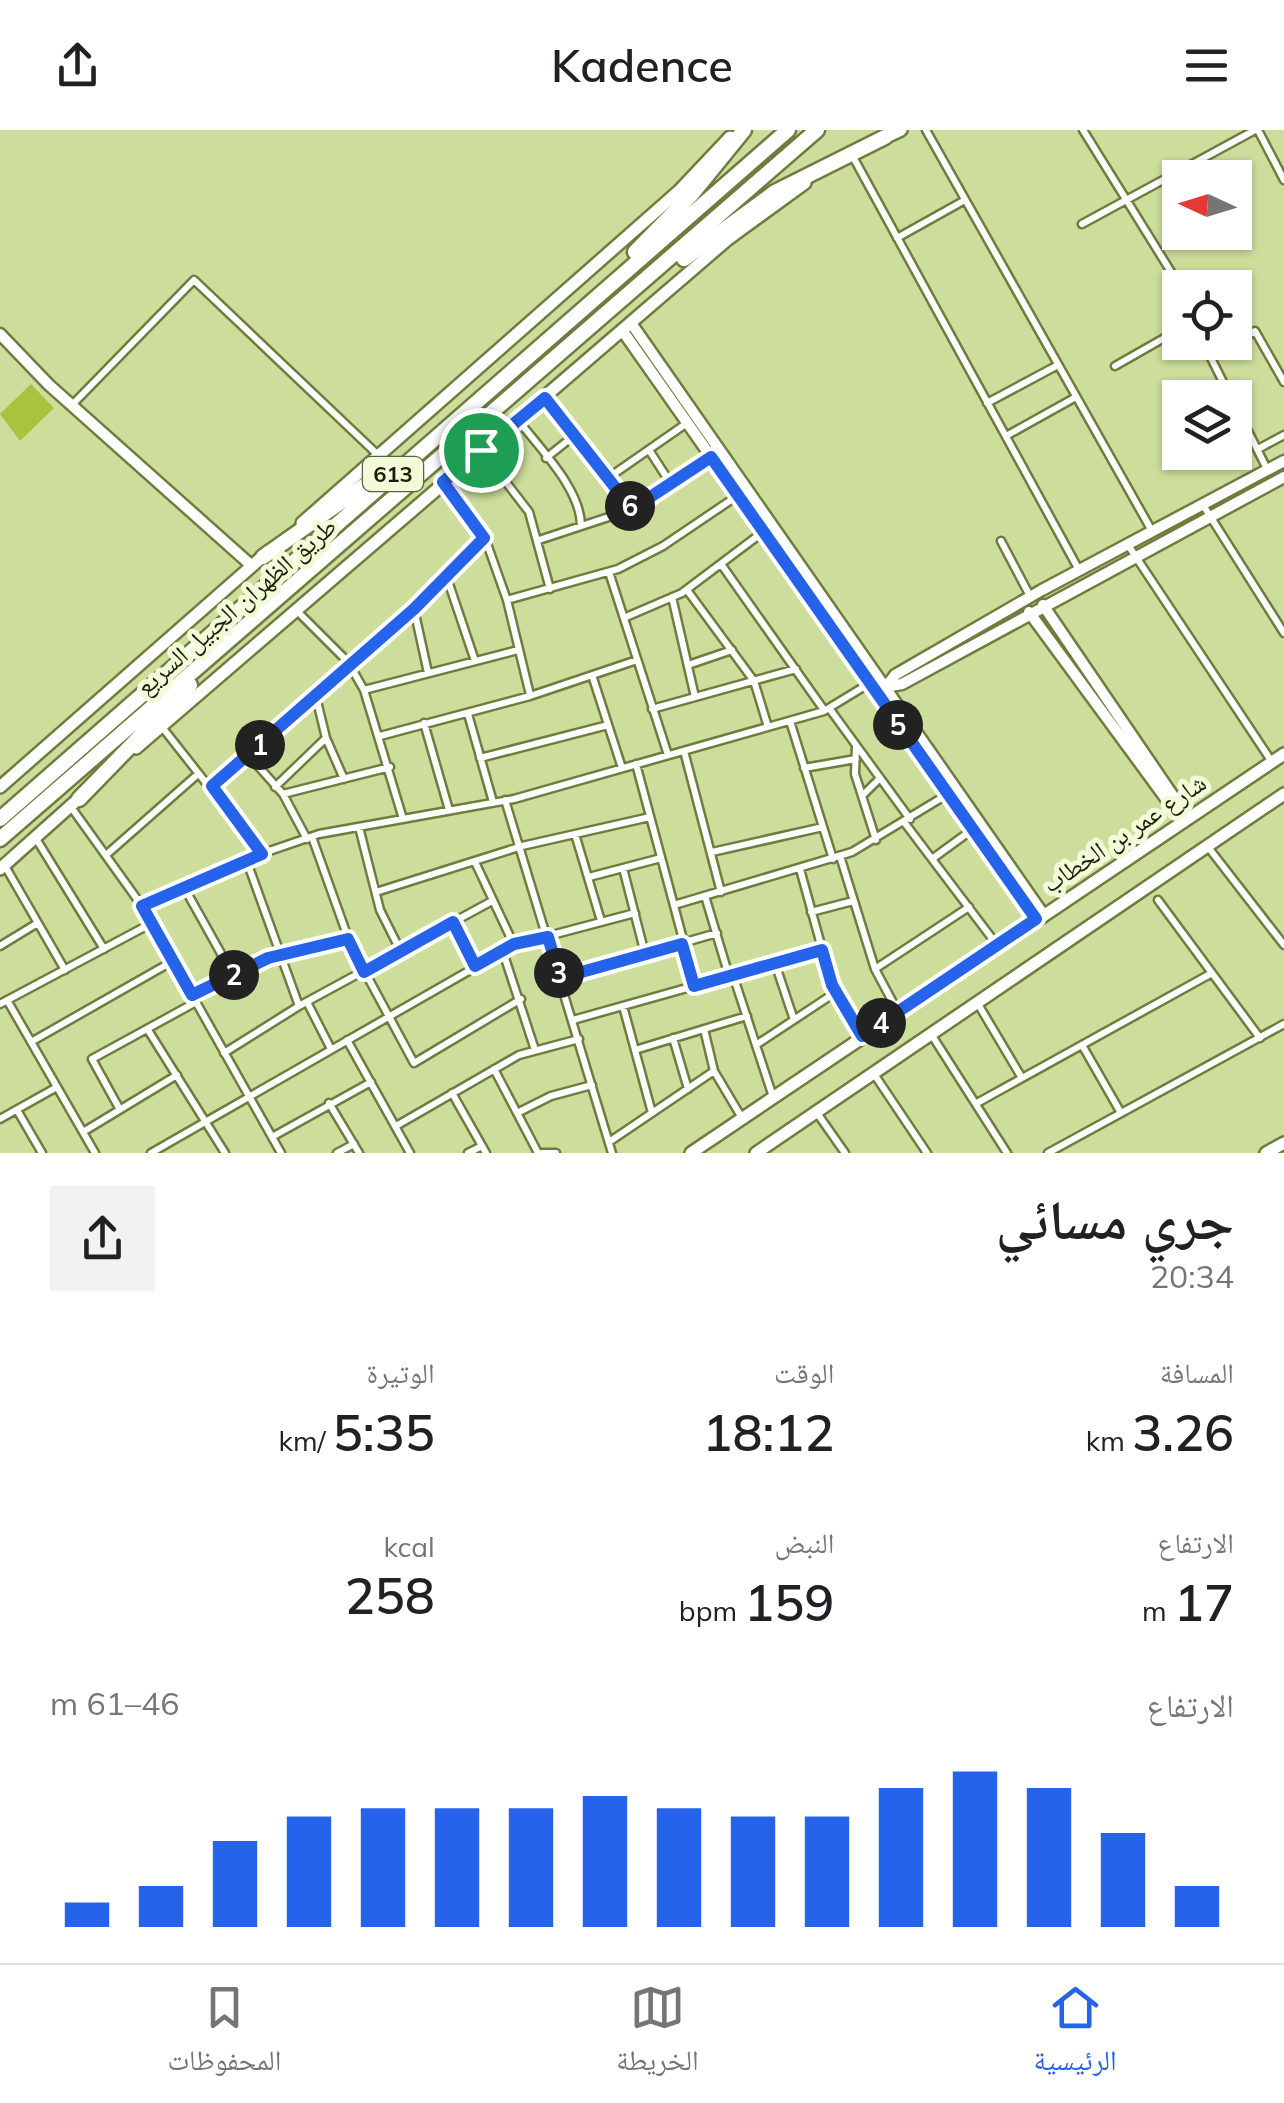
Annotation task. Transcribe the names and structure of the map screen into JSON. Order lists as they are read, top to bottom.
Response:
{
  "streets": {
    "highway": ["613", "طريق الظهران الجبيل السريع"],
    "main road": ["شارع عمر بن الخطاب"]
  },
  "north": "left",
  "page": {
    "header": "Kadence",
    "pins": [
      "6",
      "5",
      "1",
      "3",
      "2",
      "4"
    ],
    "heading": ["جري مسائي", "20:34"],
    "stats": [
      ["المسافة", "3.26 km"],
      ["الوقت", "18:12"],
      ["الوتيرة", "5:35 /km"],
      ["الارتفاع", "17 m"],
      ["النبض", "159 bpm"],
      ["kcal", "258"]
    ],
    "chart": ["الارتفاع", "46–61 m"],
    "tabs": ["الرئيسية", "الخريطة", "المحفوظات"]
  }
}
